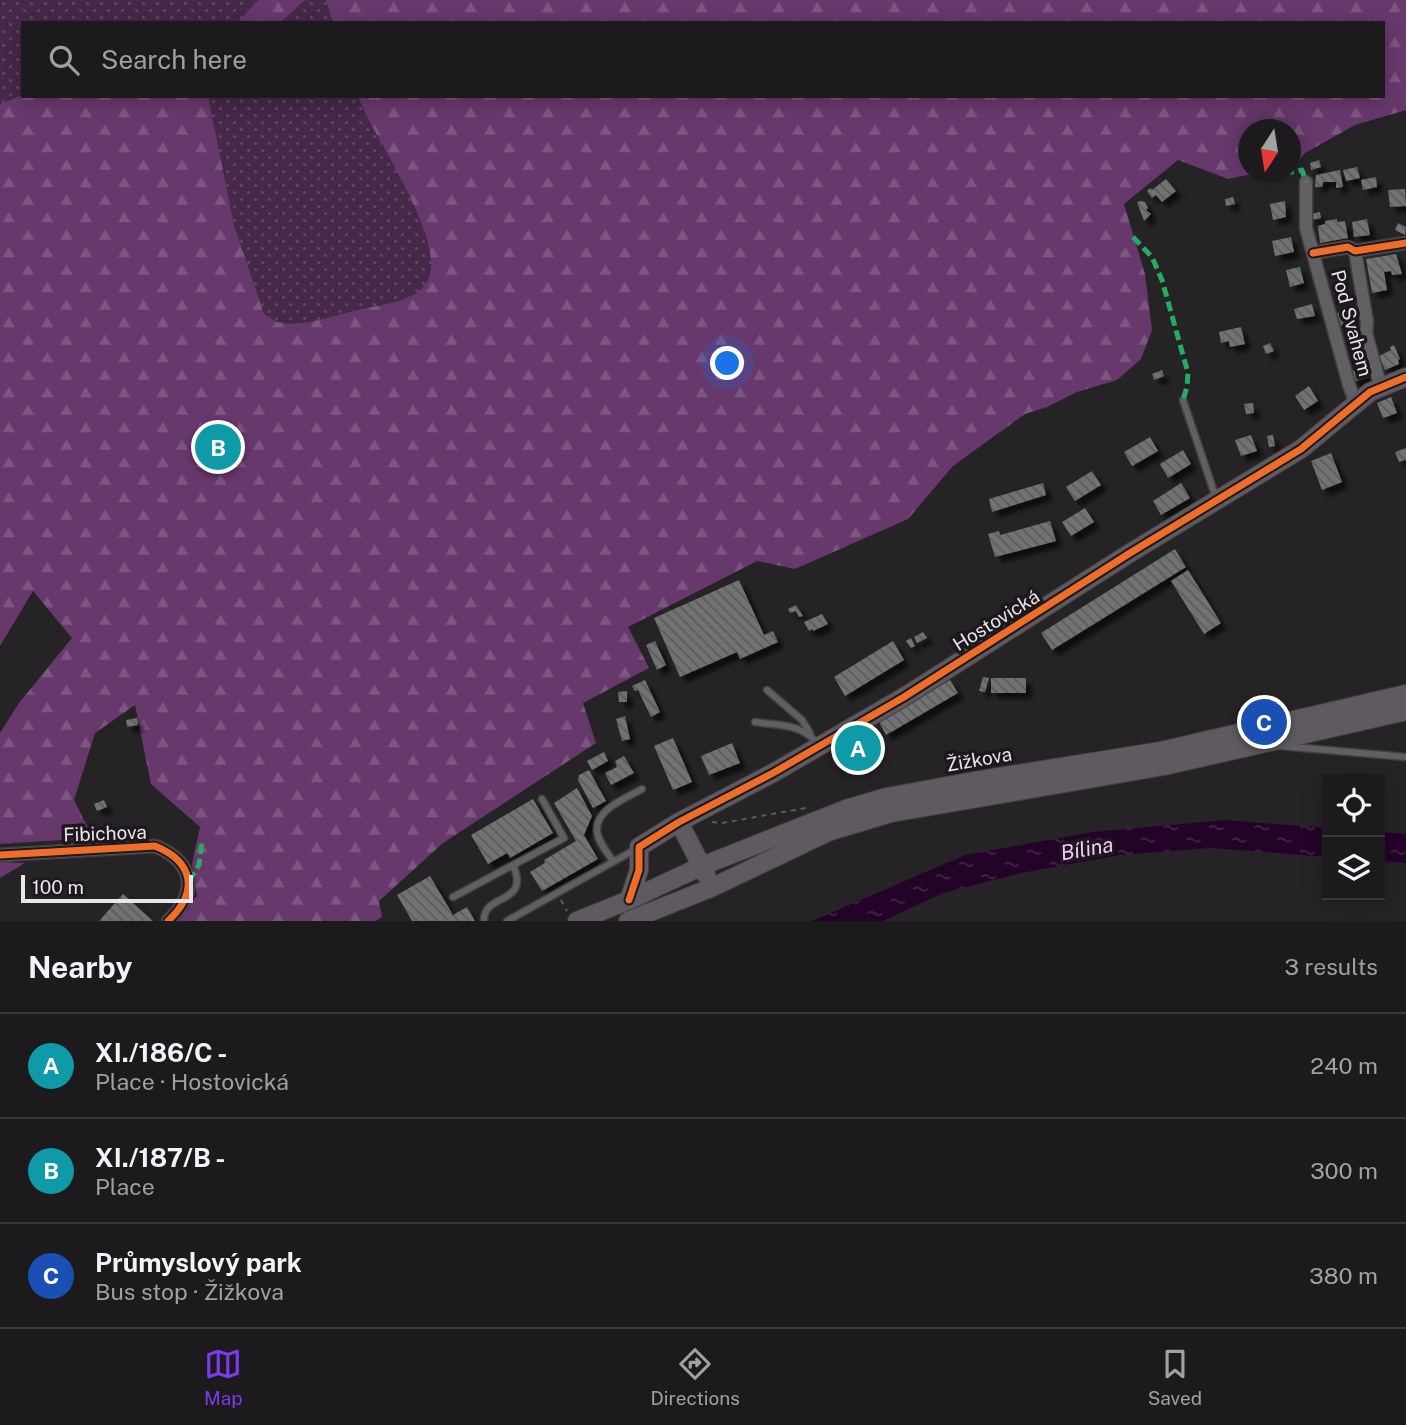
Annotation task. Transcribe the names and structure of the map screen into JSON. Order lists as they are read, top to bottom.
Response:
{
  "streets": {
    "main road": ["Hostovická", "Žižkova"],
    "street": ["Pod Svahem", "Fibichova"]
  },
  "crossings": [
    ["Pod Svahem", "Hostovická"]
  ],
  "water": ["Bílina"],
  "scale_bar": "100 m",
  "north": "bottom",
  "page": {
    "search": "Search here",
    "pins": ["B", "C", "A"],
    "scale": "100 m",
    "heading": ["Nearby", "3 results"],
    "list": [
      {
        "mark": "A",
        "name": "XI./186/C -",
        "note": "Place · Hostovická",
        "value": "240 m"
      },
      {
        "mark": "B",
        "name": "XI./187/B -",
        "note": "Place",
        "value": "300 m"
      },
      {
        "mark": "C",
        "name": "Průmyslový park",
        "note": "Bus stop · Žižkova",
        "value": "380 m"
      }
    ],
    "nav": ["Map", "Directions", "Saved"]
  }
}
